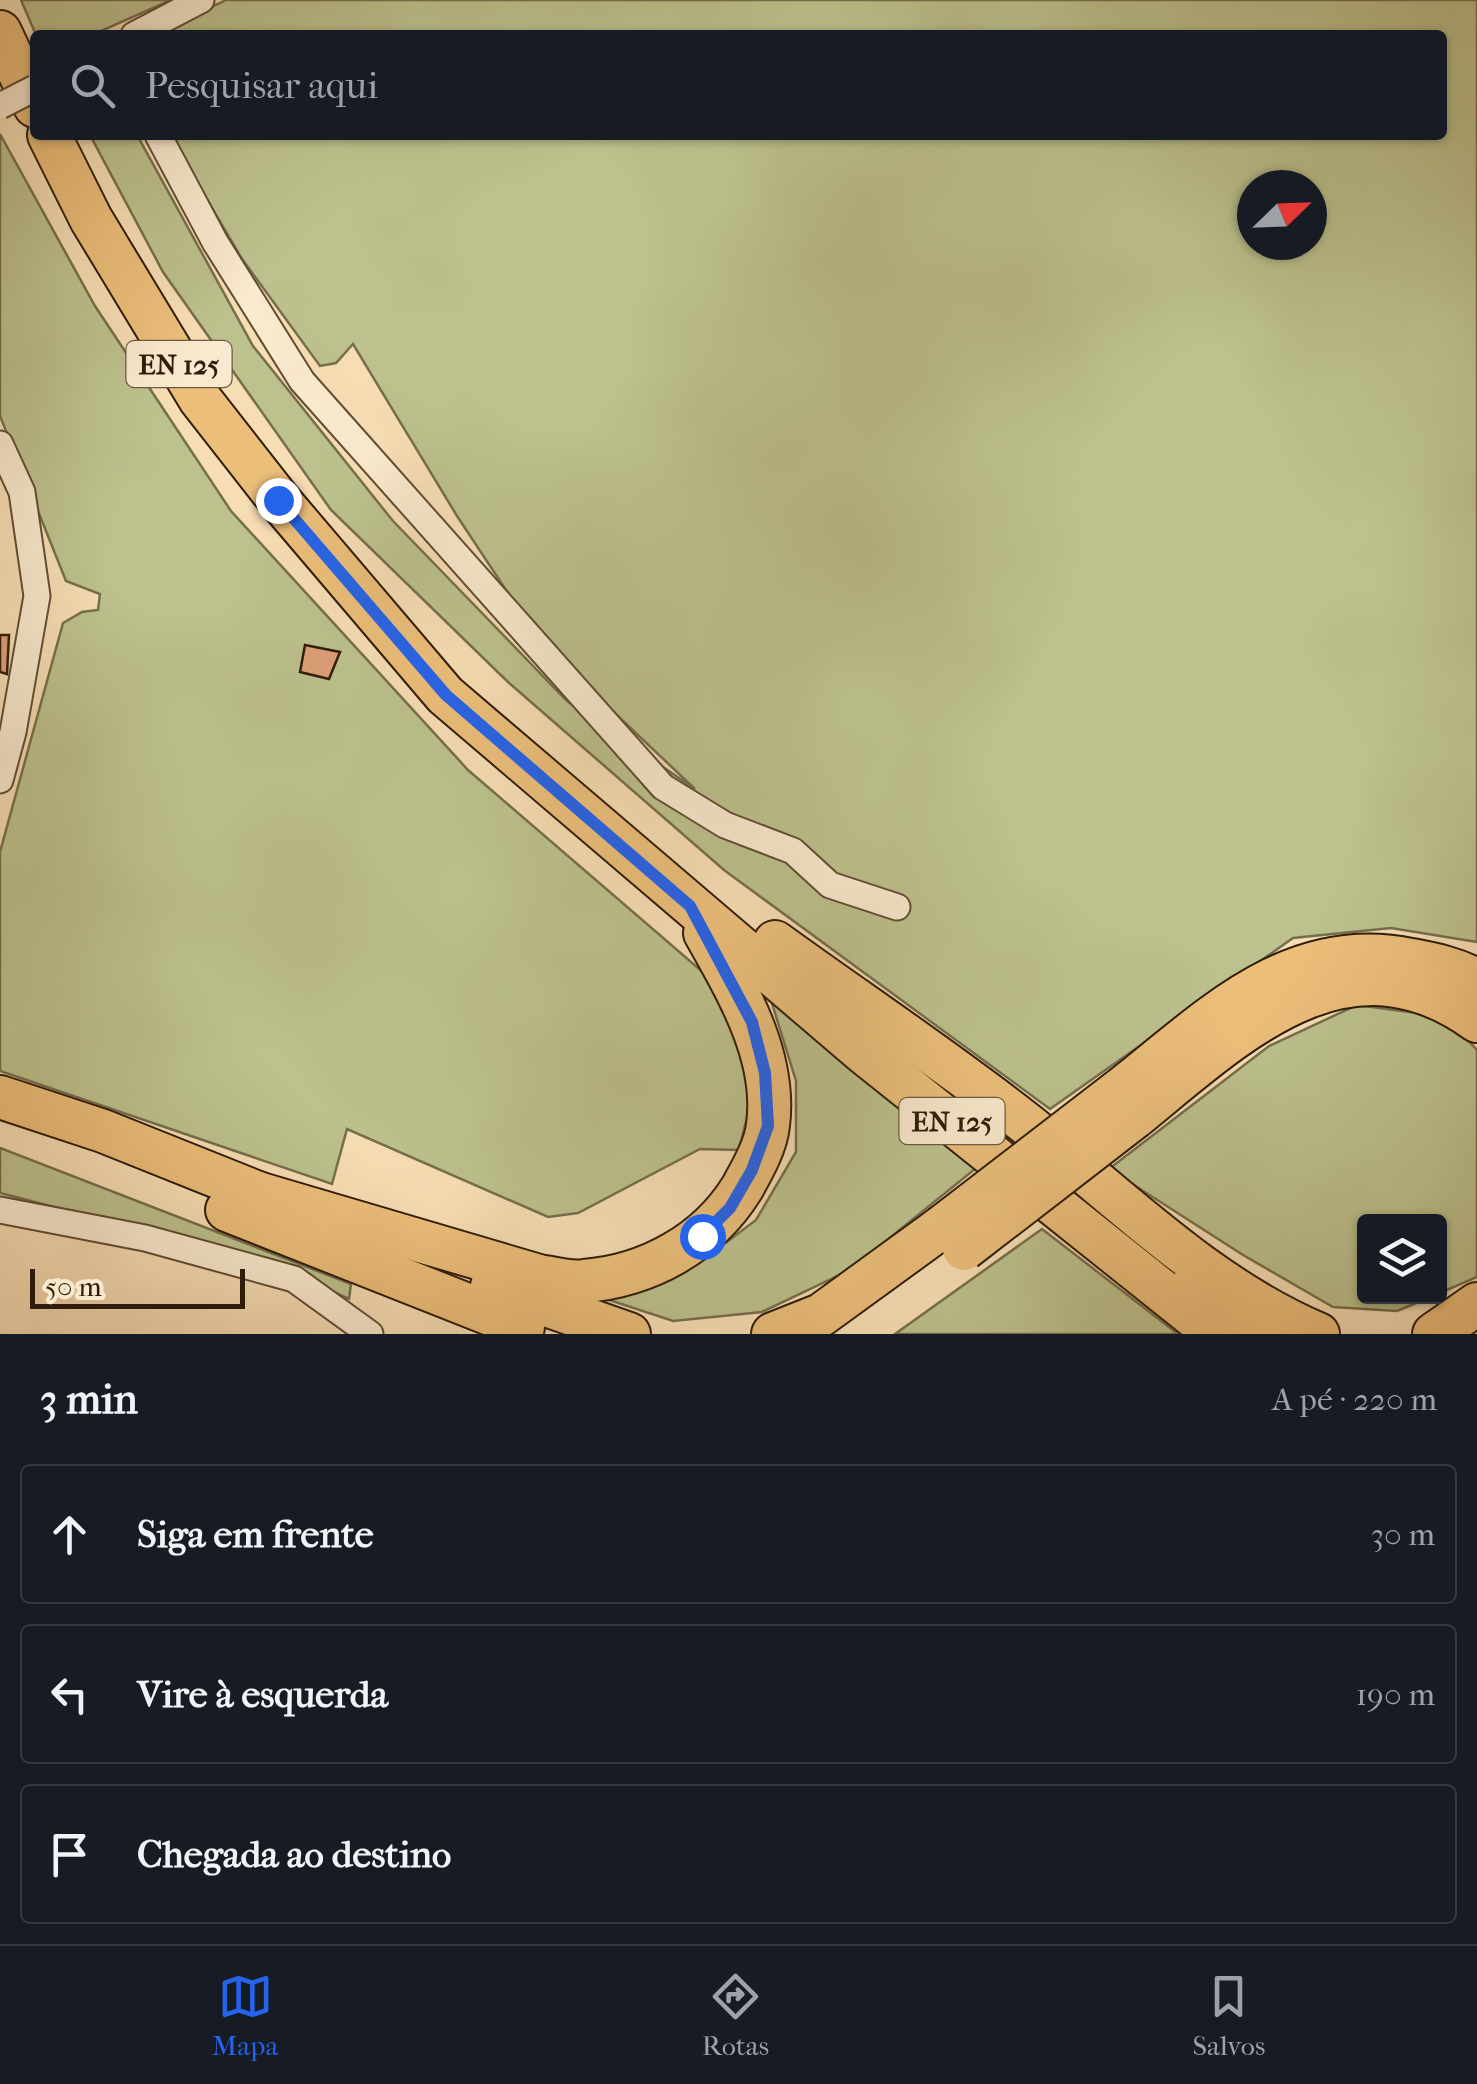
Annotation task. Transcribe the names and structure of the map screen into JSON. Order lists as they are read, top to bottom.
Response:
{
  "streets": {
    "main road": ["EN 125"]
  },
  "scale_bar": "50 m",
  "north": "top right",
  "page": {
    "search": "Pesquisar aqui",
    "scale": "50 m",
    "heading": ["3 min", "A pé · 220 m"],
    "list": [
      ["Siga em frente", "30 m"],
      ["Vire à esquerda", "190 m"],
      "Chegada ao destino"
    ],
    "nav": ["Mapa", "Rotas", "Salvos"]
  }
}
